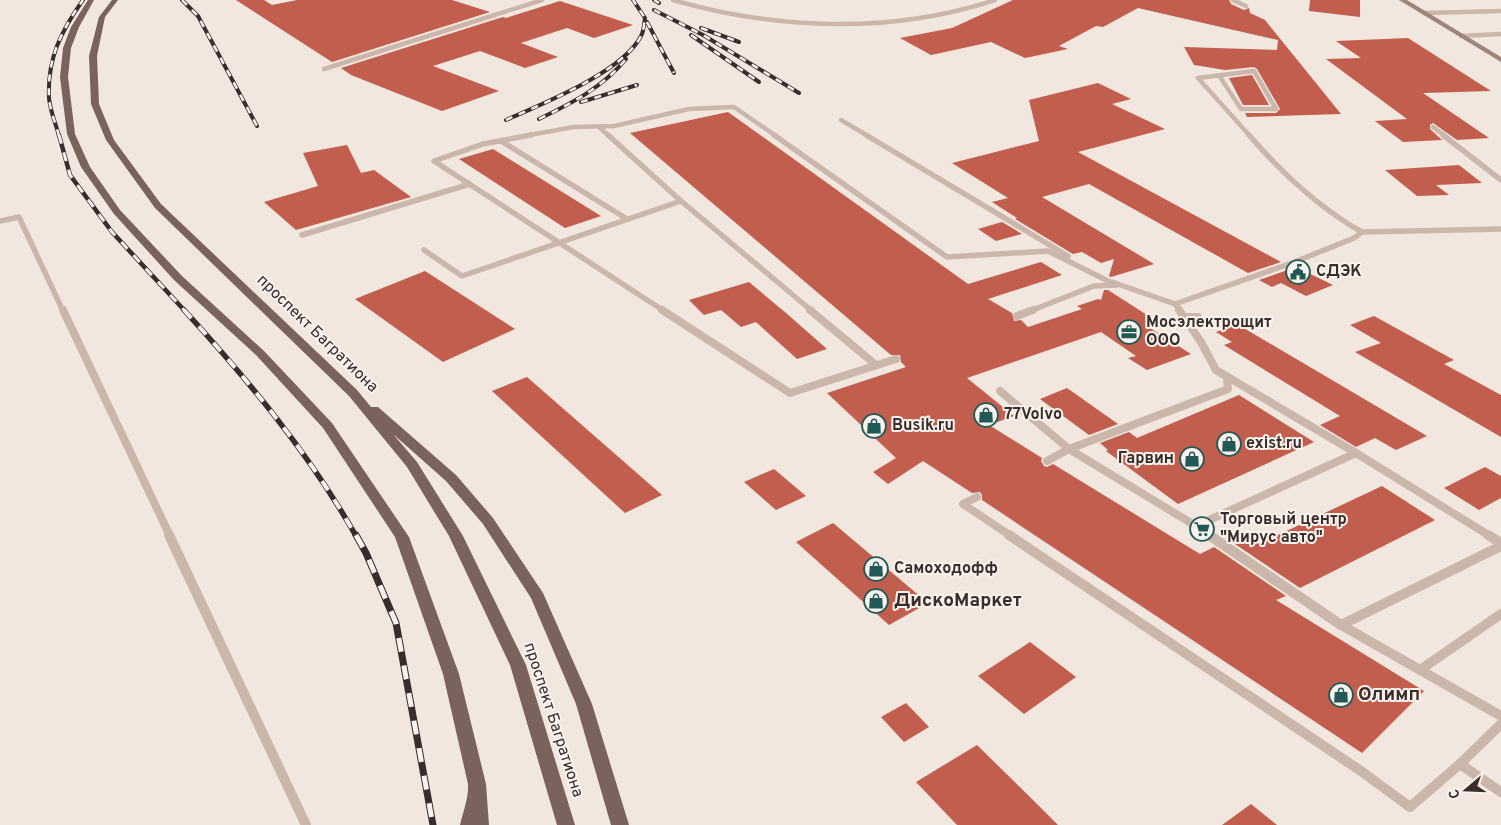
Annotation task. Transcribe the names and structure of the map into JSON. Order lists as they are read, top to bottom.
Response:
{
  "streets": {
    "main road": ["проспект Багратиона"]
  },
  "places": {
    "public building": ["СДЭК"],
    "office": ["Мосэлектрощит ООО"],
    "shop": [
      "77Volvo",
      "Busik.ru",
      "exist.ru",
      "Гарвин",
      "Самоходофф",
      "ДискоМаркет",
      "Олимп"
    ],
    "supermarket": ["Торговый центр \"Мирус авто\""]
  },
  "north": "left"
}
